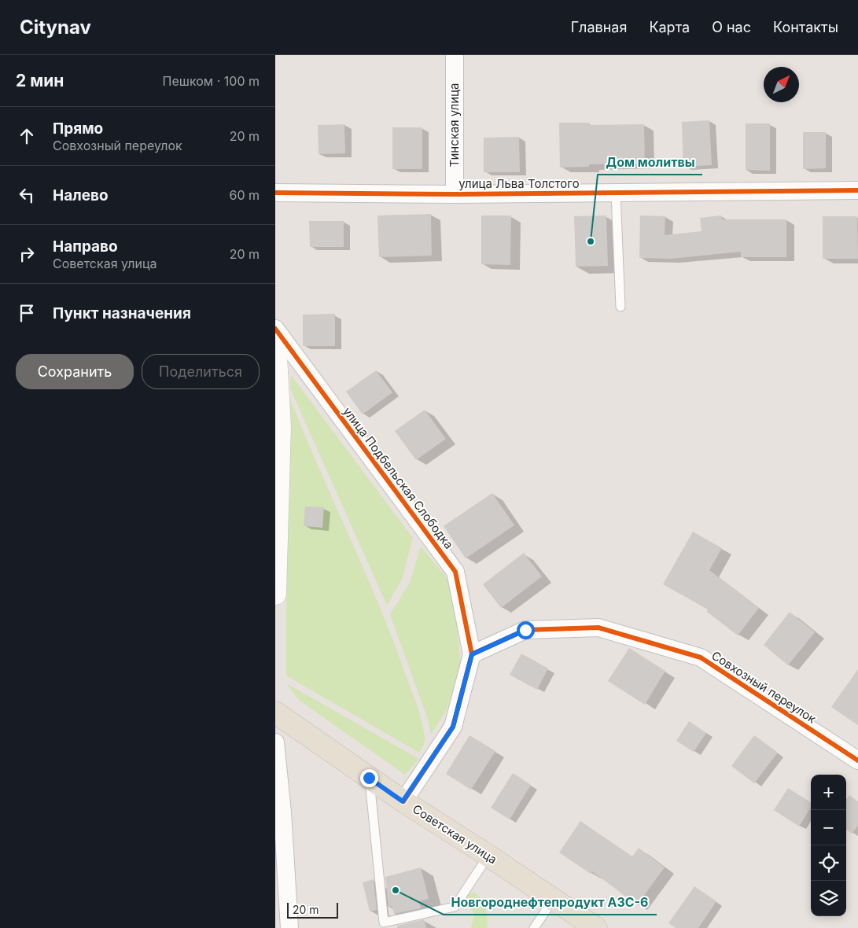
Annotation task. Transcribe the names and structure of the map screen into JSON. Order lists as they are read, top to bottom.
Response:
{
  "streets": {
    "main road": ["Советская улица"],
    "street": [
      "Тинская улица",
      "улица Льва Толстого",
      "улица Подбельская Слободка",
      "Совхозный переулок"
    ]
  },
  "crossings": [
    ["Тинская улица", "улица Льва Толстого"],
    ["улица Подбельская Слободка", "Совхозный переулок"]
  ],
  "places": ["Дом молитвы", "Новгороднефтепродукт АЗС-6"],
  "scale_bar": "20 m",
  "north": "top right",
  "page": {
    "header": "Citynav",
    "nav": [
      "Главная",
      "Карта",
      "О нас",
      "Контакты"
    ],
    "heading": ["2 мин", "Пешком · 100 m"],
    "list": [
      ["Прямо", "Совхозный переулок", "20 m"],
      ["Налево", "60 m"],
      ["Направо", "Советская улица", "20 m"],
      "Пункт назначения"
    ],
    "buttons": ["Сохранить", "Поделиться"],
    "map_buttons": ["+", "−"],
    "scale": "20 m"
  }
}
